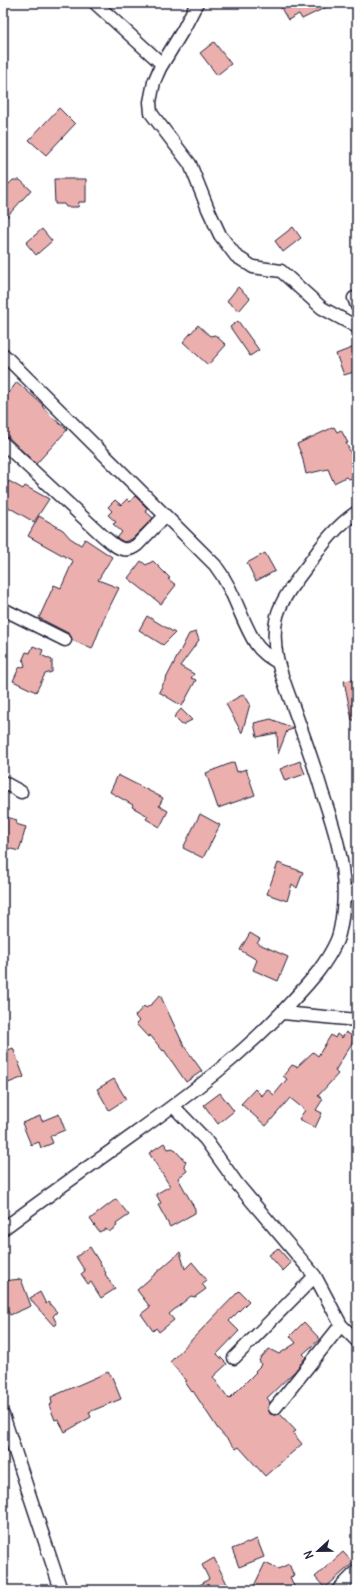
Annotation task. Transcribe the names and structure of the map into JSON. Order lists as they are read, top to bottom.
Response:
{
  "north": "left"
}
